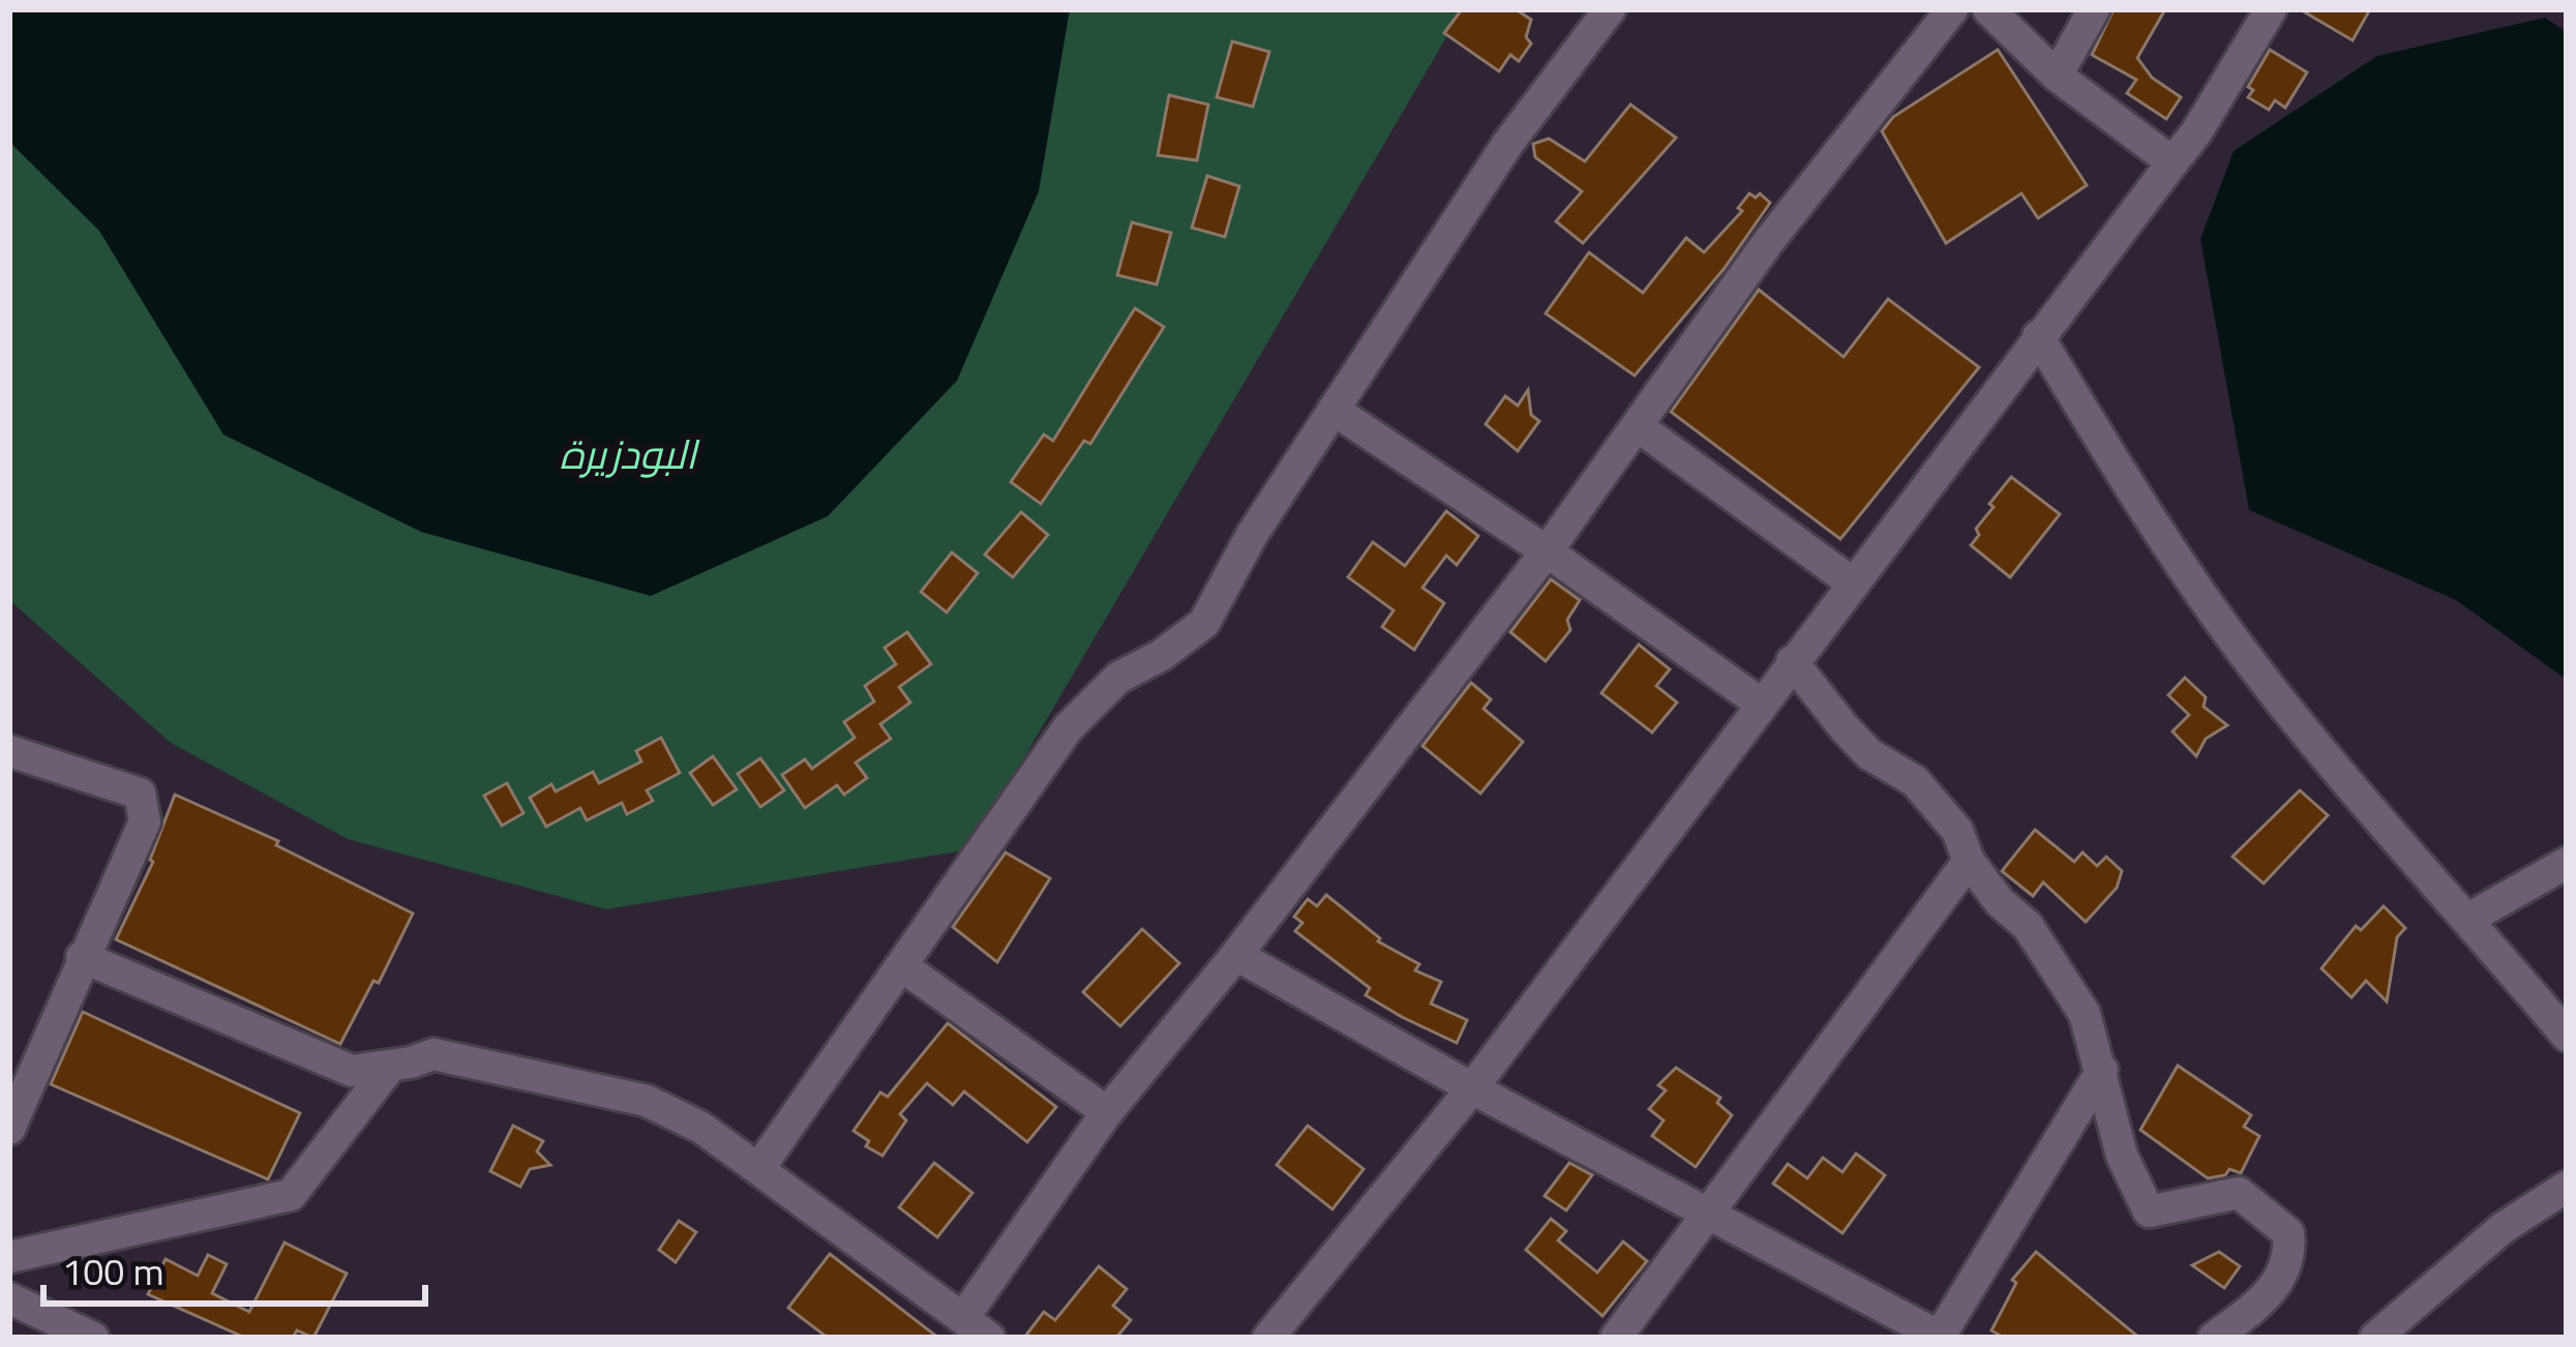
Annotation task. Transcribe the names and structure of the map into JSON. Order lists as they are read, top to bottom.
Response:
{
  "parks": ["البودزيرة"],
  "scale_bar": "100 m"
}
